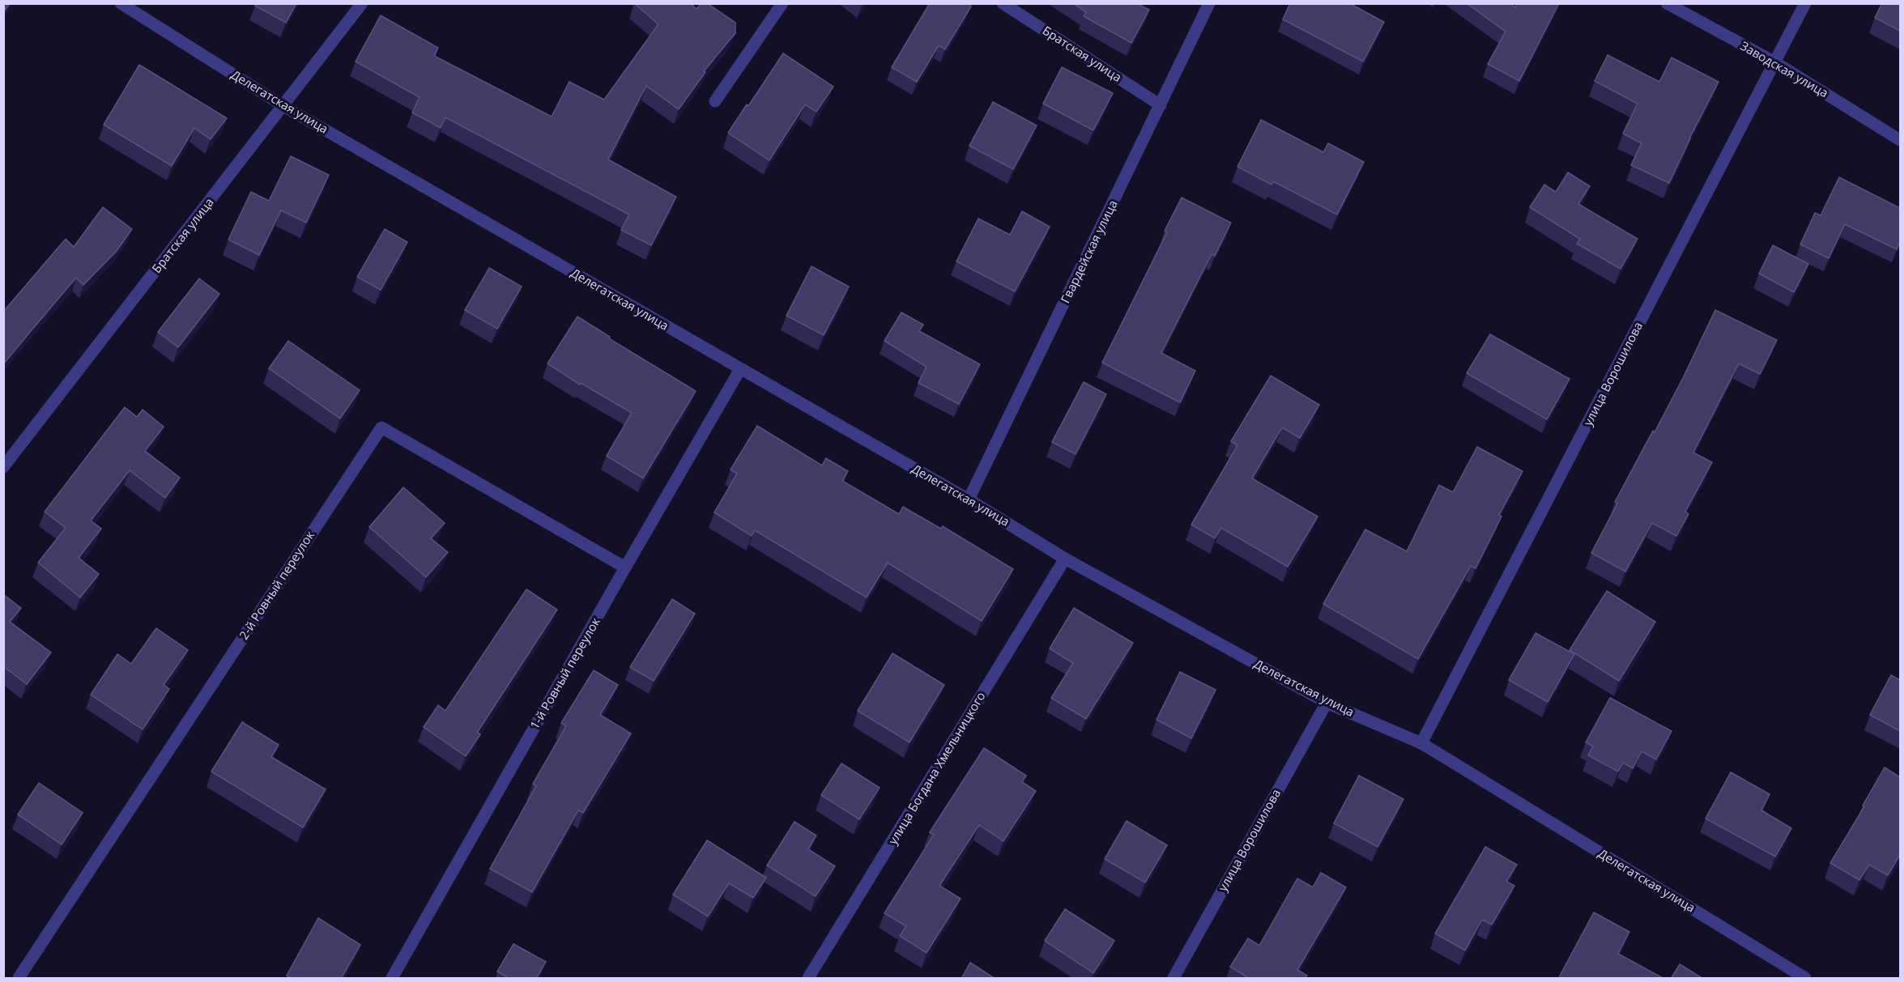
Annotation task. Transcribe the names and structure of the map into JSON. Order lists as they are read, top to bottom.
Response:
{
  "streets": {
    "street": [
      "Братская улица",
      "Заводская улица",
      "Делегатская улица",
      "Гвардейская улица",
      "улица Ворошилова",
      "2-й Ровный переулок",
      "1-й Ровный переулок",
      "улица Богдана Хмельницкого"
    ]
  },
  "crossings": [
    ["Братская улица", "Делегатская улица"],
    ["Братская улица", "Гвардейская улица"],
    ["Заводская улица", "улица Ворошилова"],
    ["Делегатская улица", "Гвардейская улица"],
    ["Делегатская улица", "улица Ворошилова"],
    ["Делегатская улица", "1-й Ровный переулок"],
    ["Делегатская улица", "улица Богдана Хмельницкого"],
    ["2-й Ровный переулок", "1-й Ровный переулок"]
  ]
}
